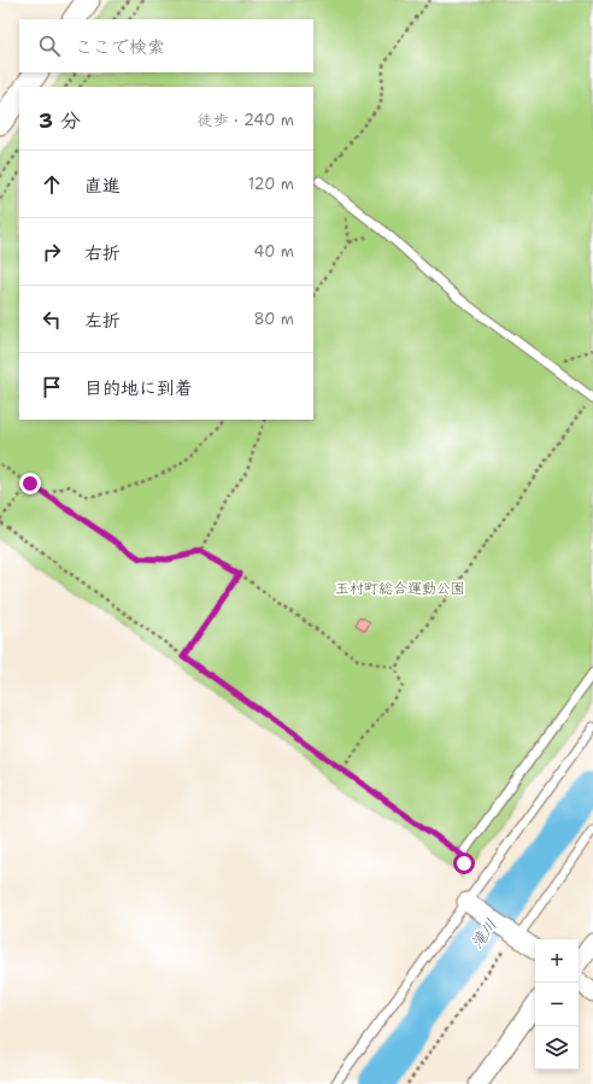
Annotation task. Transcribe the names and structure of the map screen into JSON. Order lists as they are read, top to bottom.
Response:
{
  "water": ["滝川"],
  "parks": ["玉村町総合運動公園"],
  "page": {
    "search": "ここで検索",
    "heading": ["3 分", "徒歩 · 240 m"],
    "list": [
      ["直進", "120 m"],
      ["右折", "40 m"],
      ["左折", "80 m"],
      "目的地に到着"
    ],
    "map_buttons": ["+", "−"]
  }
}
